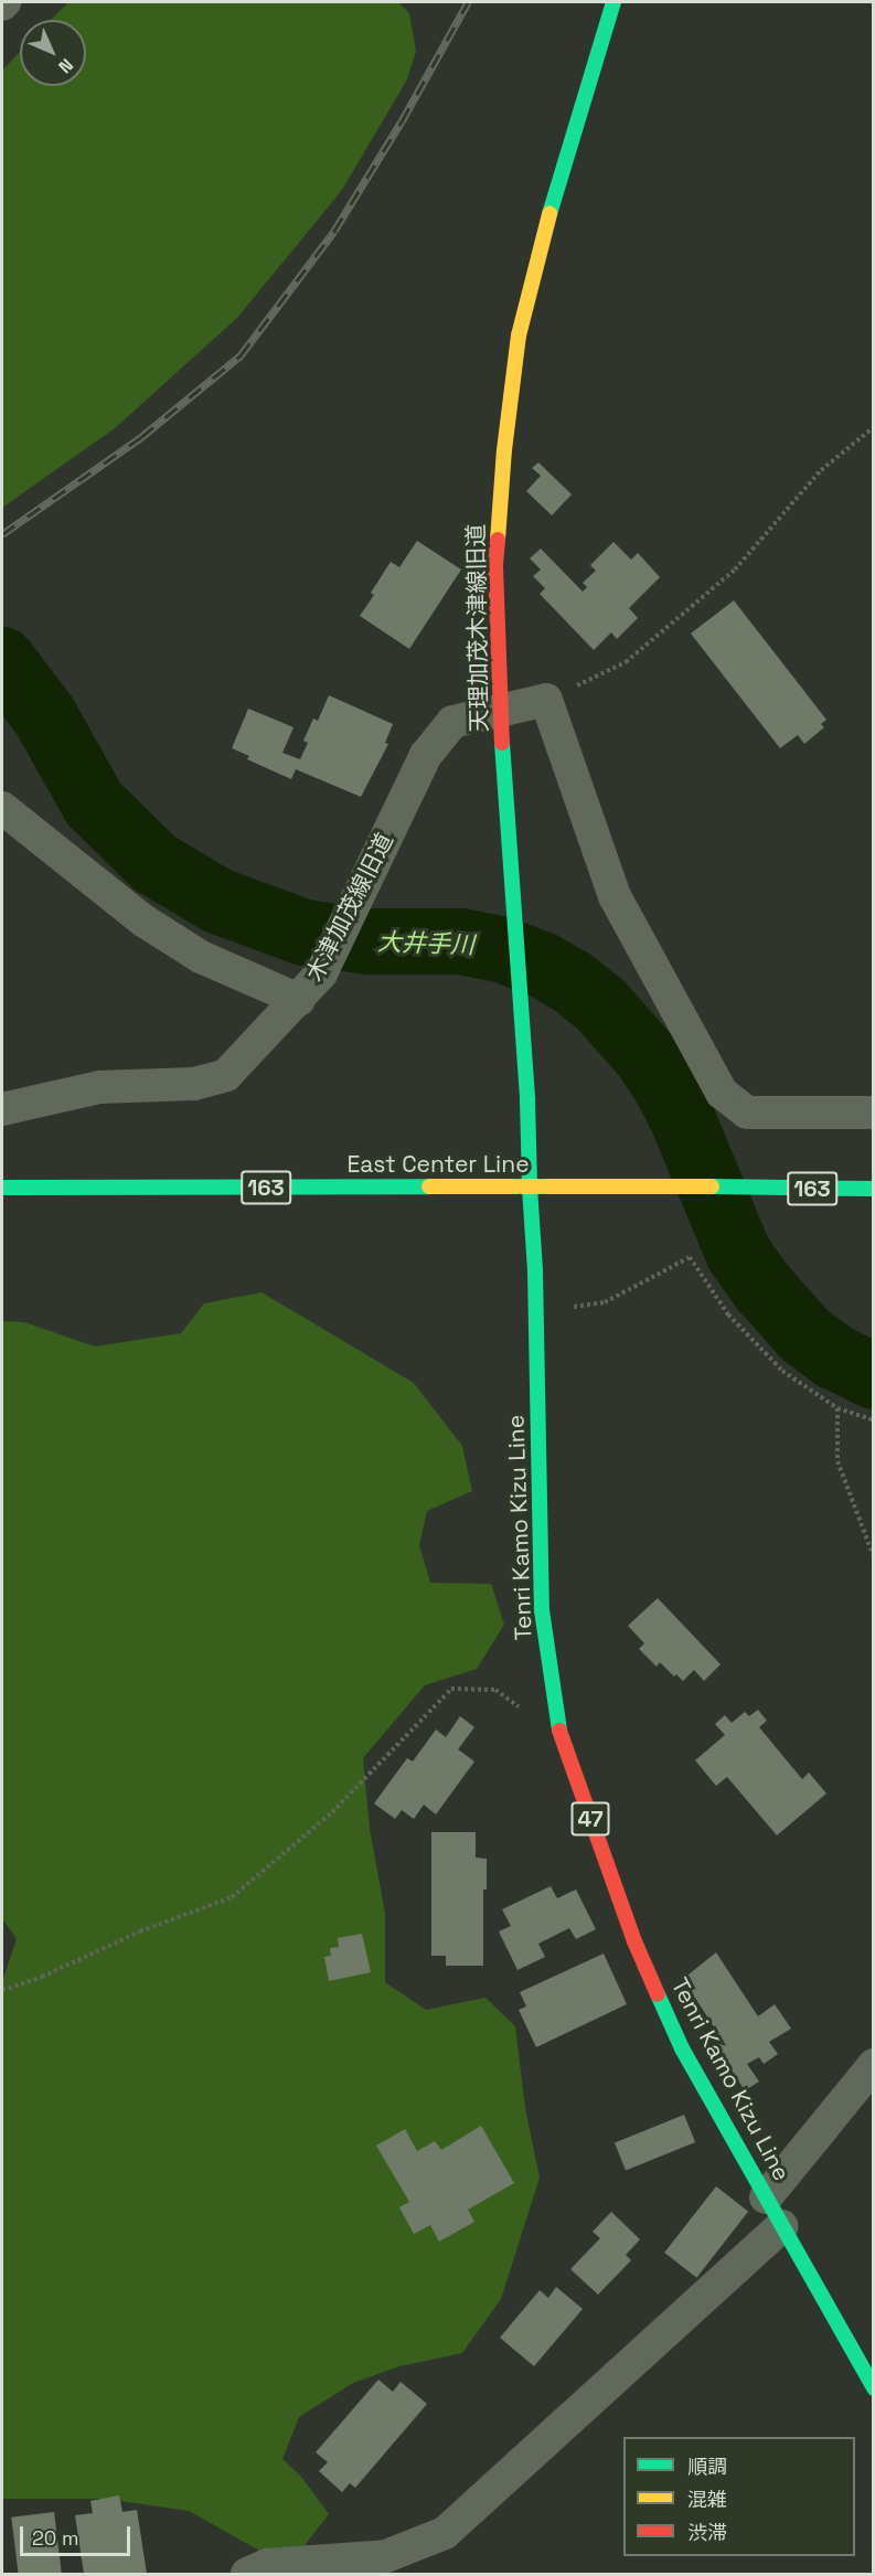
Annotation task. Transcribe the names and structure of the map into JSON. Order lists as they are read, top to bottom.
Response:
{
  "streets": {
    "main road": [
      "天理加茂木津線旧道",
      "East Center Line",
      "163",
      "Tenri Kamo Kizu Line",
      "47"
    ],
    "street": ["木津加茂線旧道"]
  },
  "crossings": [
    ["天理加茂木津線旧道", "木津加茂線旧道"],
    ["天理加茂木津線旧道", "East Center Line"],
    ["天理加茂木津線旧道", "Tenri Kamo Kizu Line"],
    ["East Center Line", "Tenri Kamo Kizu Line"]
  ],
  "water": ["大井手川"],
  "legend": ["順調", "混雑", "渋滞"],
  "scale_bar": "20 m",
  "north": "bottom right"
}
